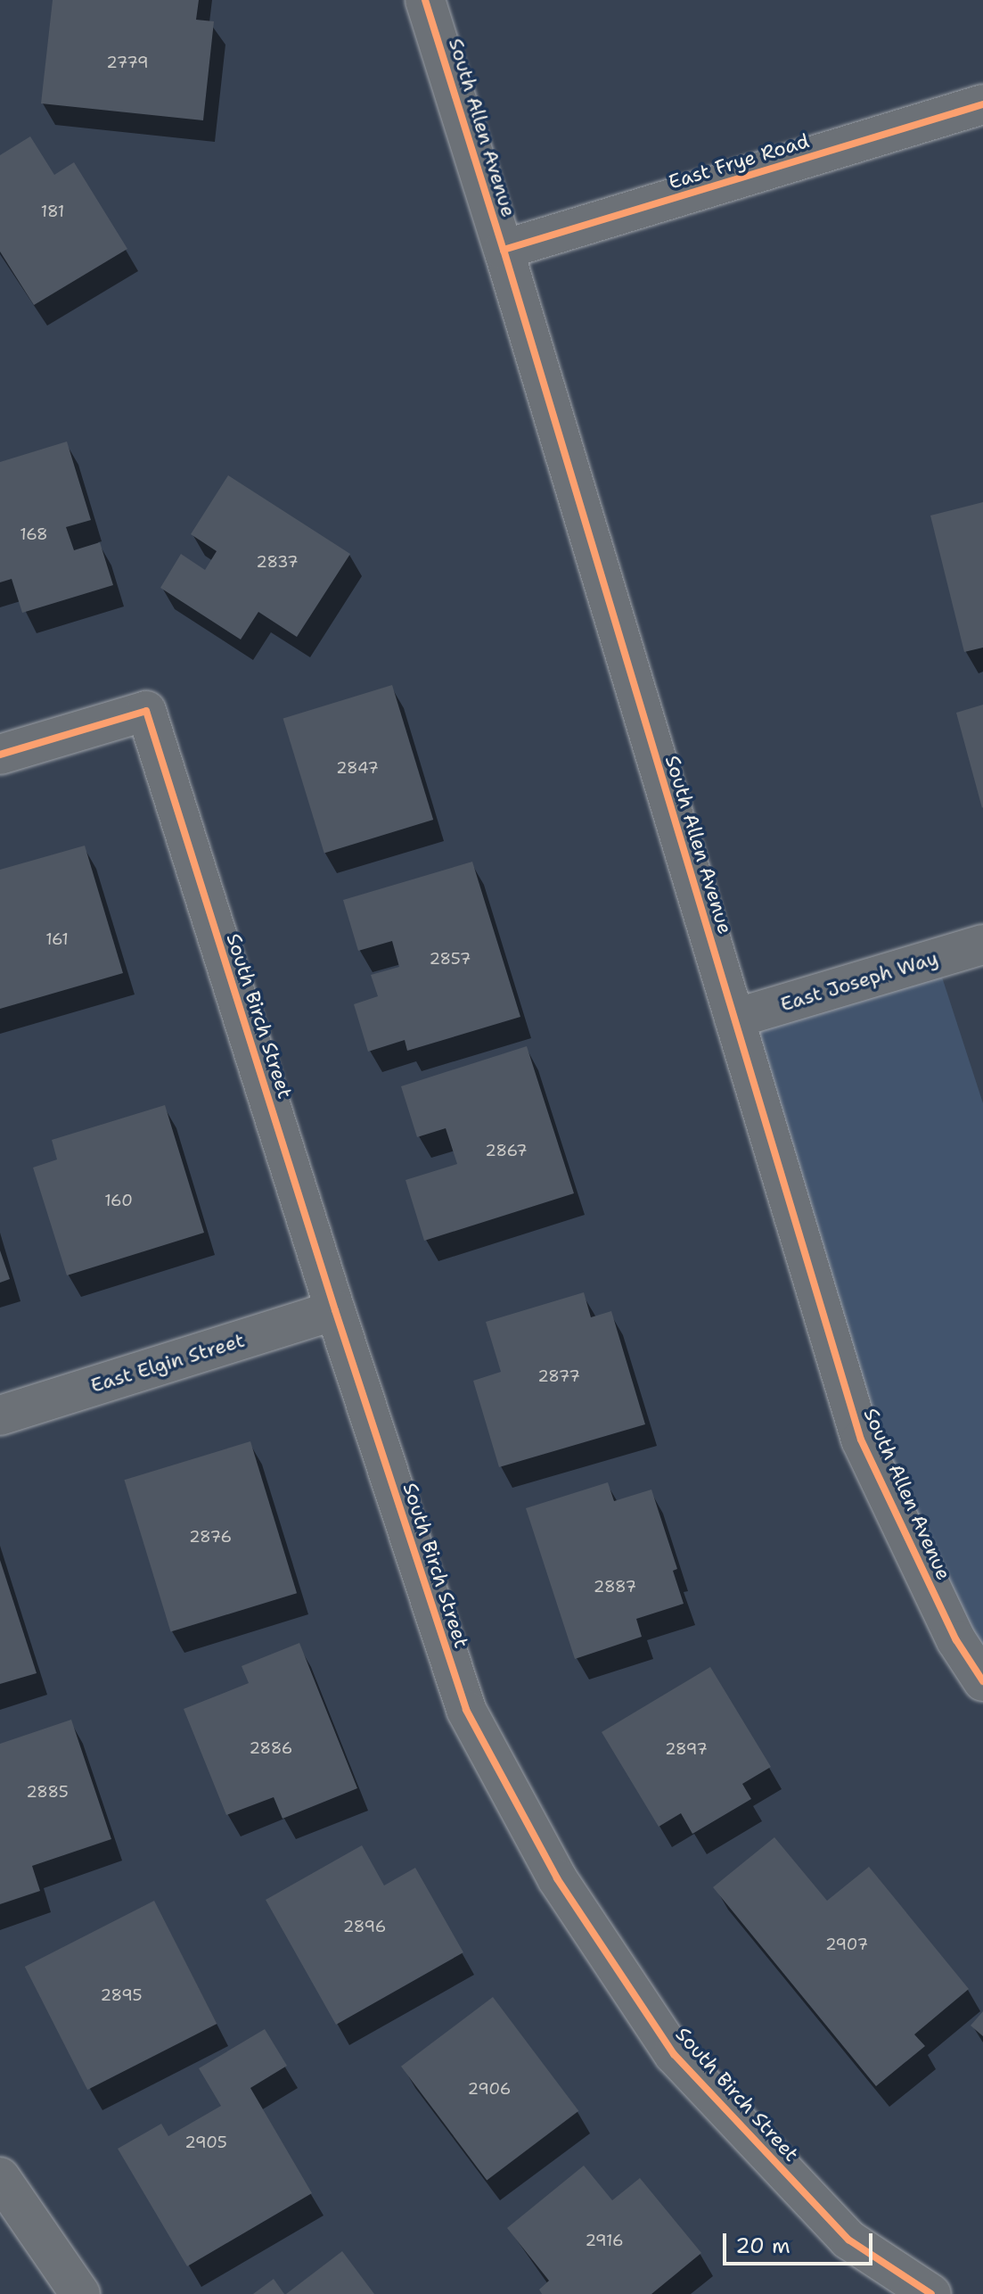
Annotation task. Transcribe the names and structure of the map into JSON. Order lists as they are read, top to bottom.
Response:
{
  "streets": {
    "street": [
      "South Allen Avenue",
      "East Frye Road",
      "East Joseph Way",
      "South Birch Street",
      "East Elgin Street"
    ]
  },
  "crossings": [
    ["South Allen Avenue", "East Frye Road"],
    ["South Allen Avenue", "East Joseph Way"],
    ["South Birch Street", "East Elgin Street"]
  ],
  "house_numbers": [
    "2779",
    "181",
    "168",
    "2837",
    "2847",
    "161",
    "2857",
    "2867",
    "160",
    "2877",
    "2876",
    "2887",
    "2886",
    "2897",
    "2885",
    "2896",
    "2907",
    "2895",
    "2906",
    "2905",
    "2916"
  ],
  "scale_bar": "20 m"
}
